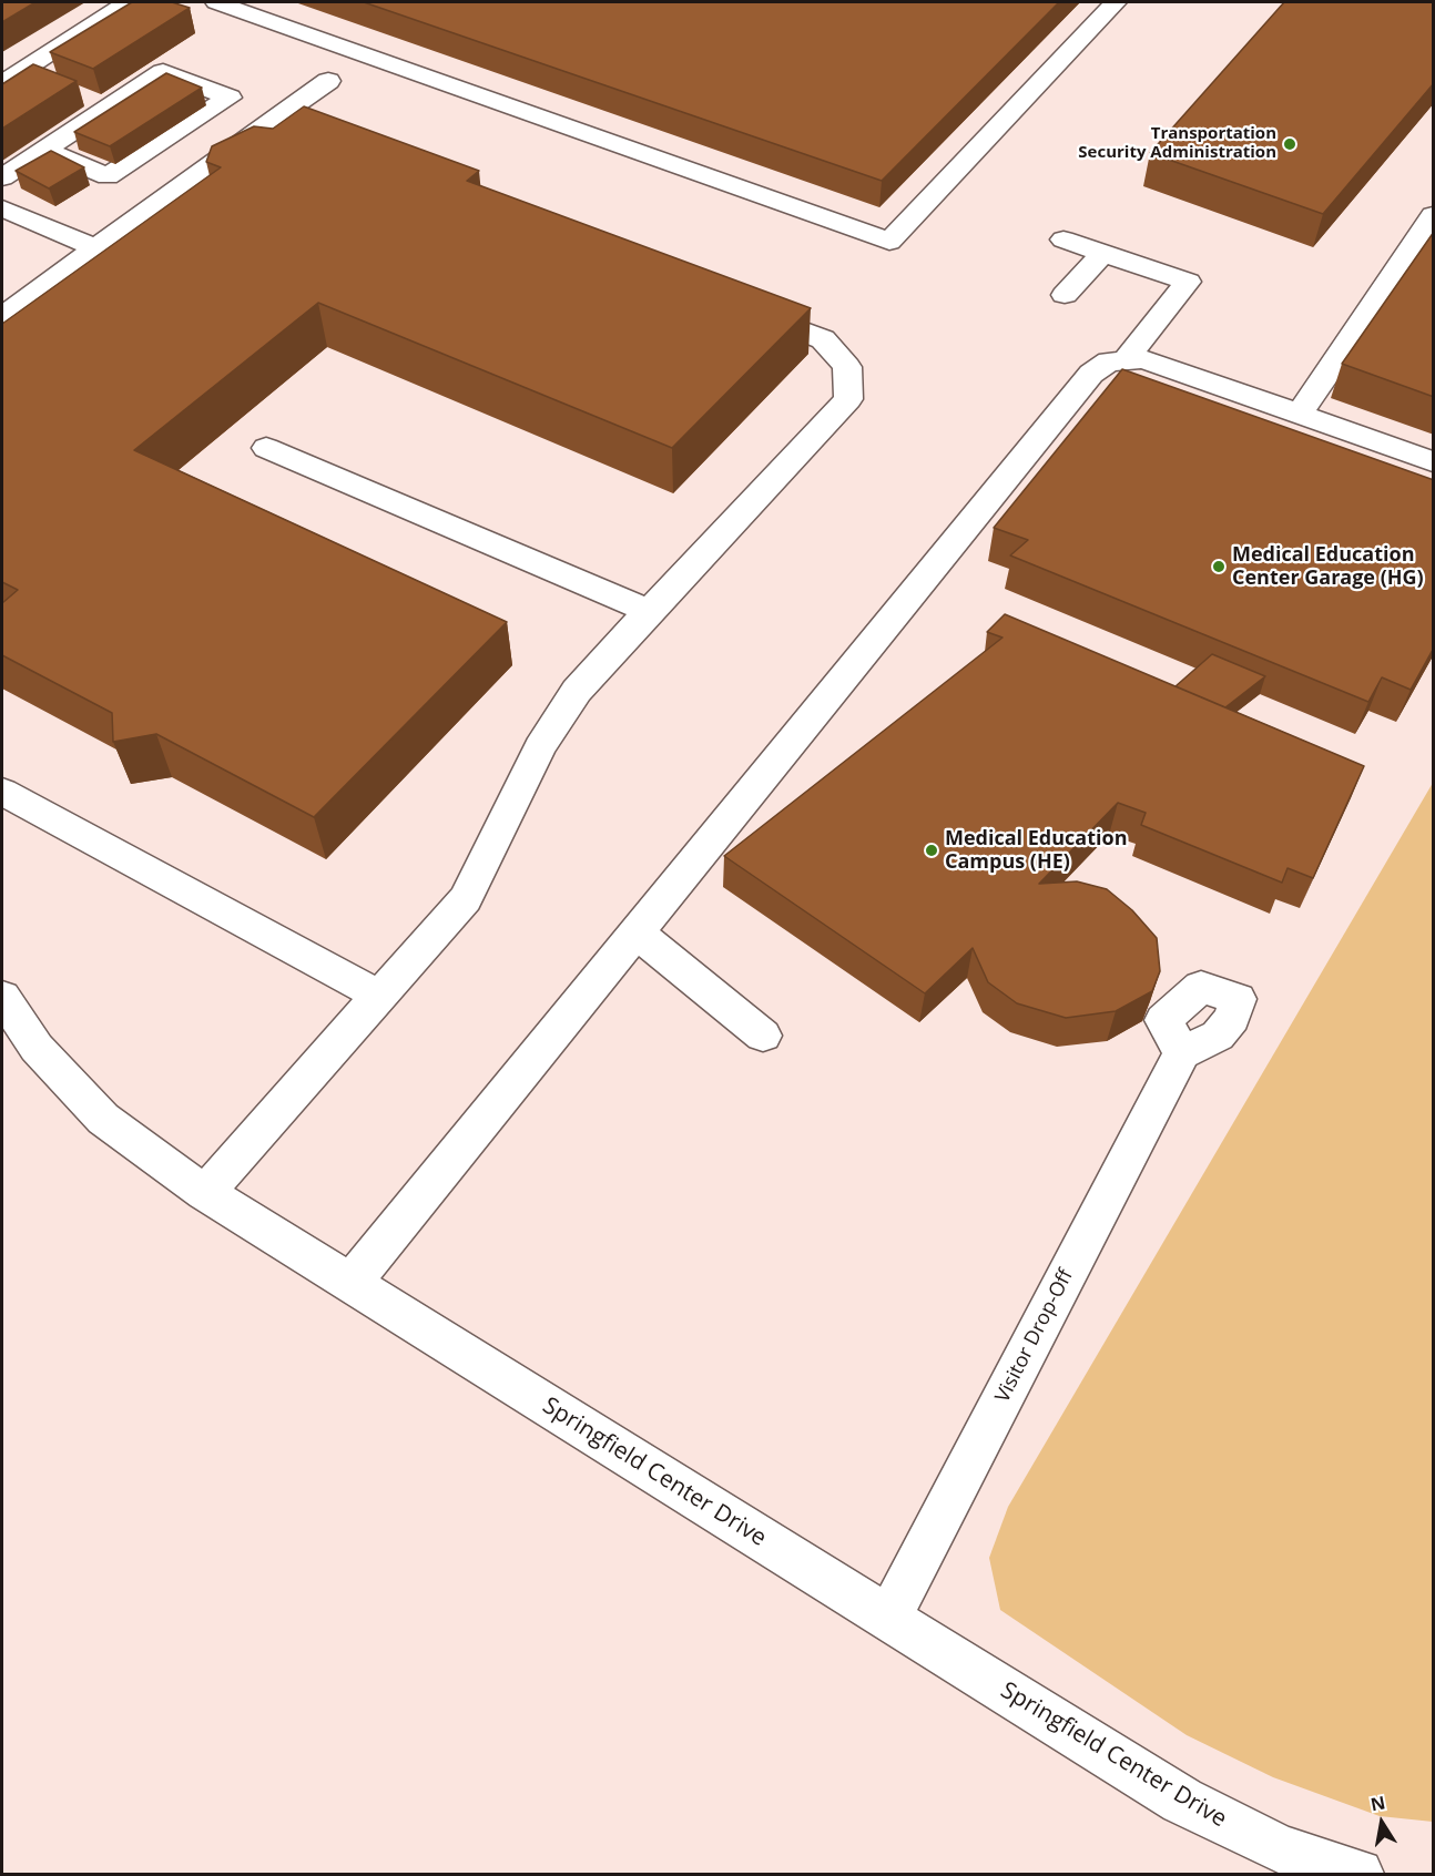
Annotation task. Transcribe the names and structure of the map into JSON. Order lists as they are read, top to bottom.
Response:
{
  "streets": {
    "street": ["Visitor Drop-Off", "Springfield Center Drive"]
  },
  "crossings": [
    ["Visitor Drop-Off", "Springfield Center Drive"]
  ],
  "places": ["Transportation Security Administration", "Medical Education Center Garage (HG)", "Medical Education Campus (HE)"],
  "north": "top"
}
